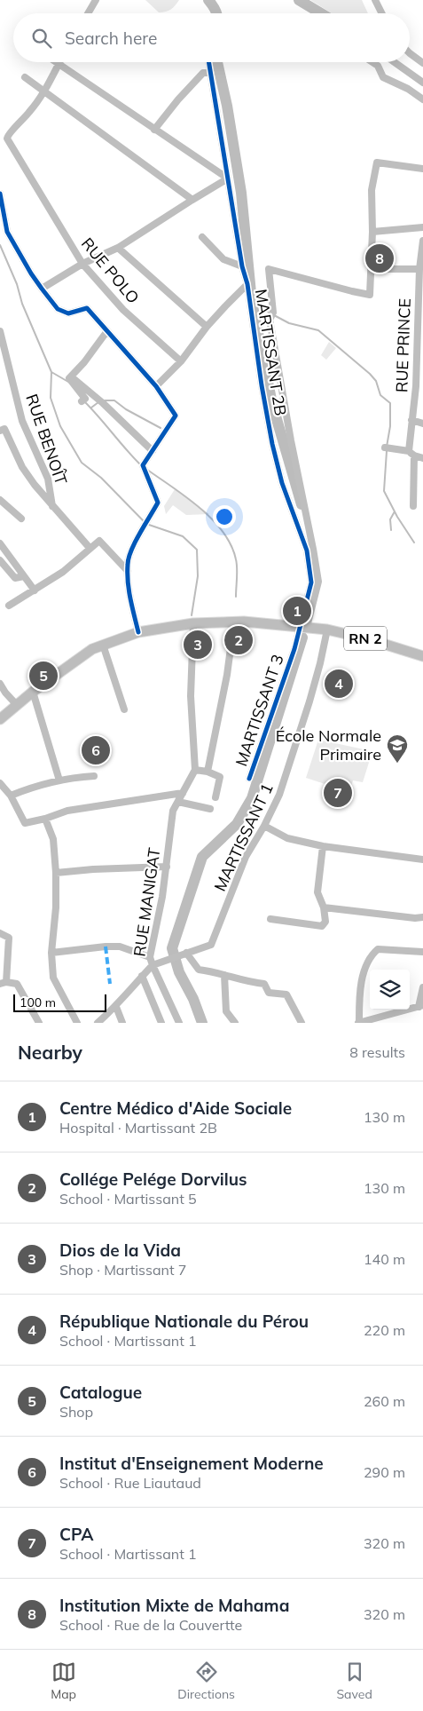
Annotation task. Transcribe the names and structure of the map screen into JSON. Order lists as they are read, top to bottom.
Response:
{
  "streets": {
    "main road": ["RN 2"],
    "street": [
      "RUE POLO",
      "RUE PRINCE",
      "MARTISSANT 2B",
      "RUE BENOÎT",
      "MARTISSANT 3",
      "MARTISSANT 1",
      "RUE MANIGAT"
    ]
  },
  "crossings": [
    ["MARTISSANT 2B", "RN 2"],
    ["MARTISSANT 2B", "MARTISSANT 3"],
    ["RN 2", "MARTISSANT 1"],
    ["MARTISSANT 1", "RUE MANIGAT"]
  ],
  "places": {
    "school or university": ["École Normale Primaire"]
  },
  "scale_bar": "100 m",
  "page": {
    "search": "Search here",
    "pins": [
      "8",
      "1",
      "2",
      "3",
      "5",
      "4",
      "6",
      "7"
    ],
    "scale": "100 m",
    "heading": ["Nearby", "8 results"],
    "list": [
      {
        "mark": "1",
        "name": "Centre Médico d'Aide Sociale",
        "note": "Hospital · Martissant 2B",
        "value": "130 m"
      },
      {
        "mark": "2",
        "name": "Collége Pelége Dorvilus",
        "note": "School · Martissant 5",
        "value": "130 m"
      },
      {
        "mark": "3",
        "name": "Dios de la Vida",
        "note": "Shop · Martissant 7",
        "value": "140 m"
      },
      {
        "mark": "4",
        "name": "République Nationale du Pérou",
        "note": "School · Martissant 1",
        "value": "220 m"
      },
      {
        "mark": "5",
        "name": "Catalogue",
        "note": "Shop",
        "value": "260 m"
      },
      {
        "mark": "6",
        "name": "Institut d'Enseignement Moderne",
        "note": "School · Rue Liautaud",
        "value": "290 m"
      },
      {
        "mark": "7",
        "name": "CPA",
        "note": "School · Martissant 1",
        "value": "320 m"
      },
      {
        "mark": "8",
        "name": "Institution Mixte de Mahama",
        "note": "School · Rue de la Couvertte",
        "value": "320 m"
      }
    ],
    "nav": ["Map", "Directions", "Saved"]
  }
}
